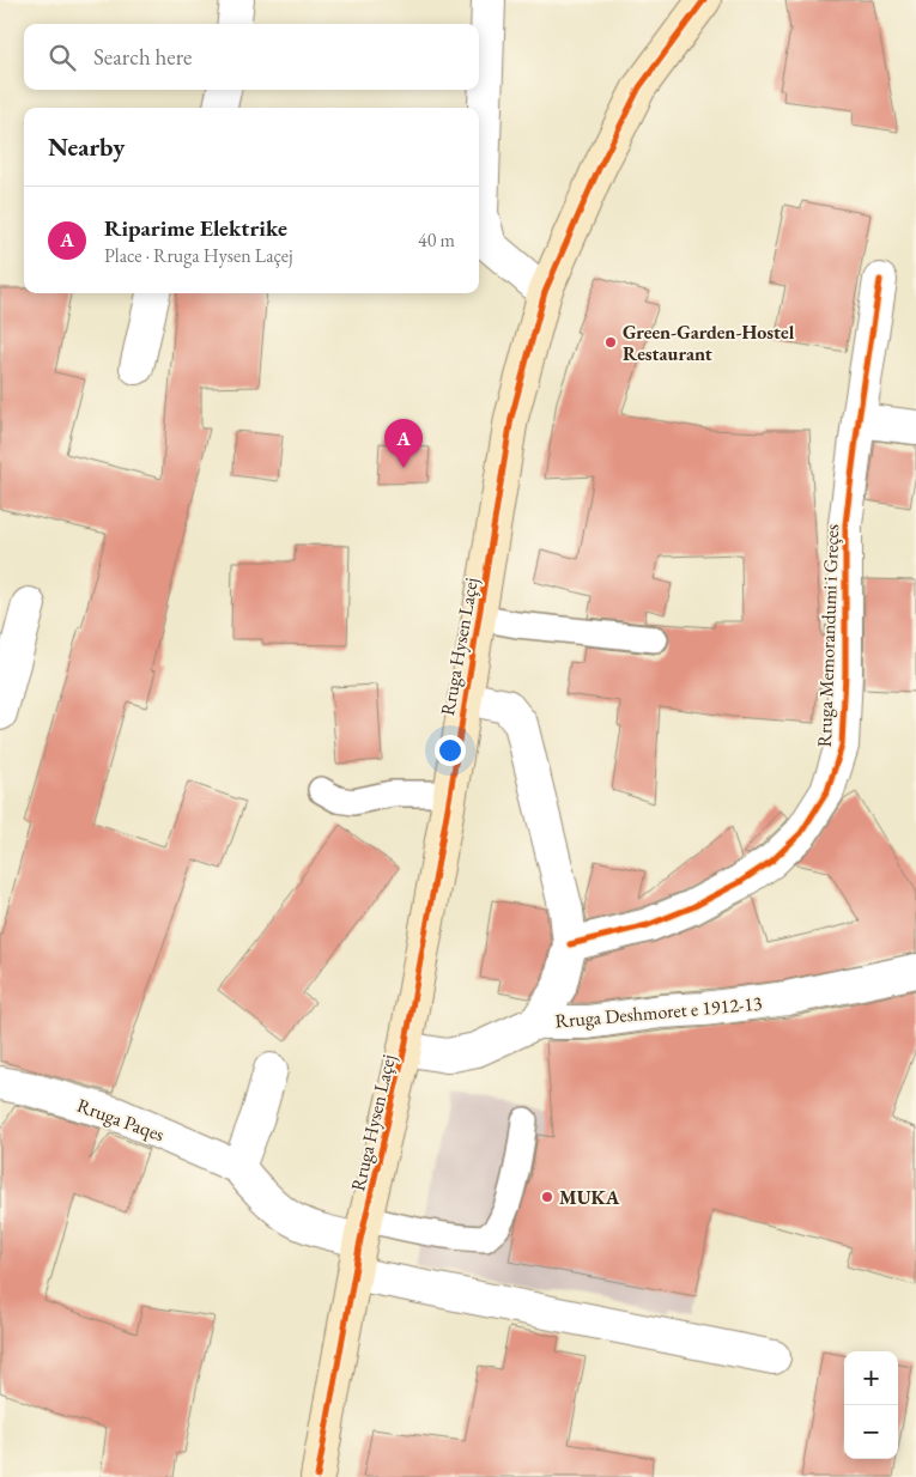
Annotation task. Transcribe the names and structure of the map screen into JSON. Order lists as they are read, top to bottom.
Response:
{
  "streets": {
    "main road": ["Rruga Hysen Laçej"],
    "street": ["Rruga Memorandumi i Greçes", "Rruga Deshmoret e 1912-13", "Rruga Paqes"]
  },
  "crossings": [
    ["Rruga Hysen Laçej", "Rruga Deshmoret e 1912-13"]
  ],
  "places": ["Green-Garden-Hostel Restaurant", "MUKA"],
  "page": {
    "search": "Search here",
    "heading": "Nearby",
    "list": [
      {
        "mark": "A",
        "name": "Riparime Elektrike",
        "note": "Place · Rruga Hysen Laçej",
        "value": "40 m"
      }
    ],
    "pins": "A",
    "map_buttons": ["+", "−"]
  }
}
